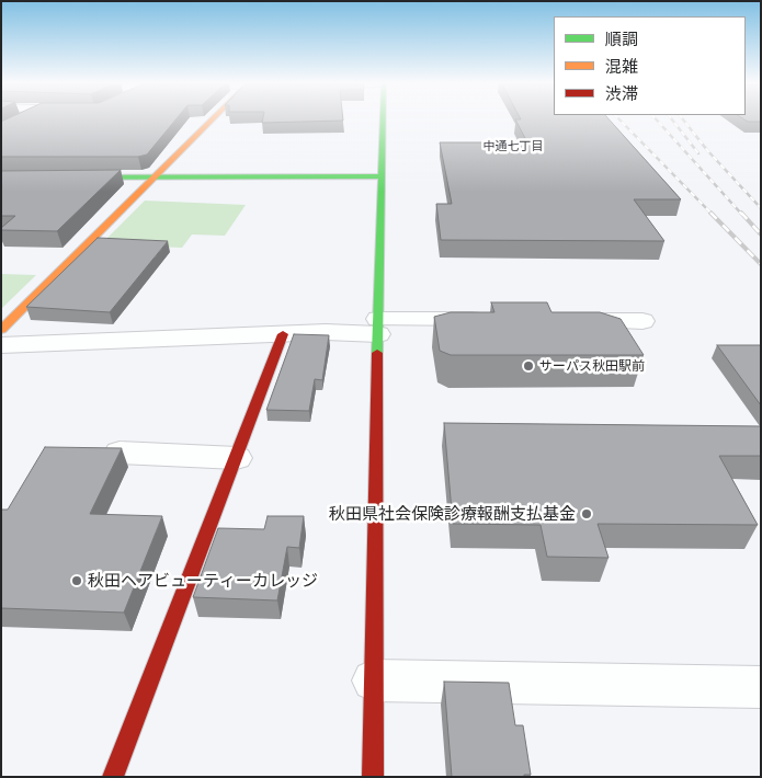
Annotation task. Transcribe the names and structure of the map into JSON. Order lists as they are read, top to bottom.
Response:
{
  "districts": ["中通七丁目"],
  "places": ["サーパス秋田駅前", "秋田県社会保険診療報酬支払基金", "秋田ヘアビューティーカレッジ"],
  "legend": ["順調", "混雑", "渋滞"]
}
